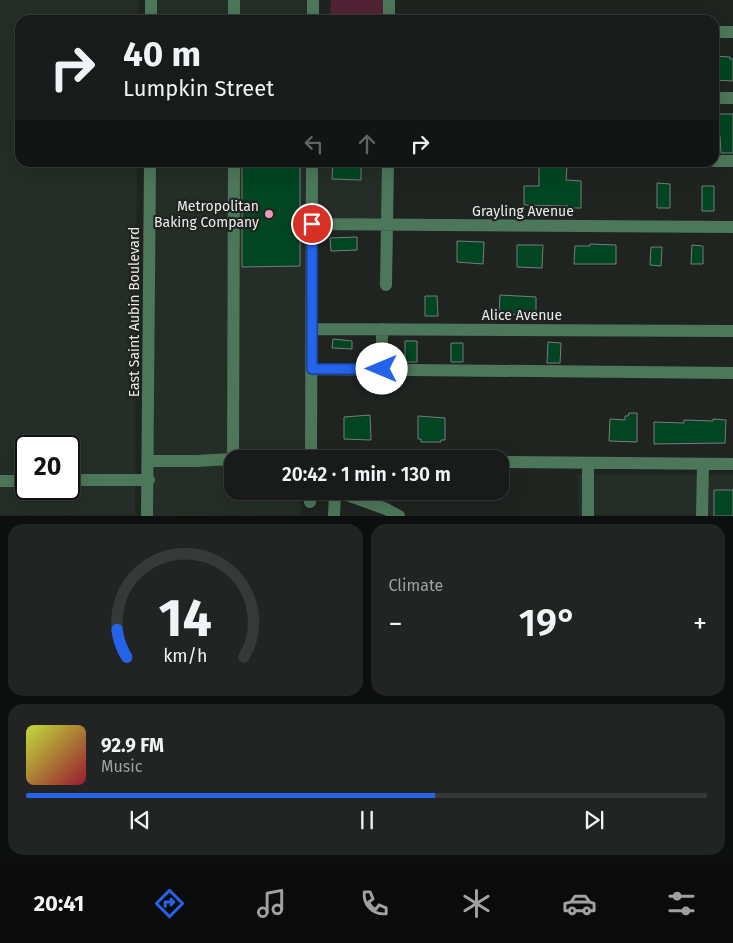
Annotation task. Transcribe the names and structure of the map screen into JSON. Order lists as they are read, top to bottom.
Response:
{
  "streets": {
    "street": ["Grayling Avenue", "East Saint Aubin Boulevard", "Alice Avenue"]
  },
  "places": ["Metropolitan Baking Company"],
  "page": {
    "turn": ["40 m", "Lumpkin Street"],
    "limit": "20",
    "trip": "20:42 · 1 min · 130 m",
    "tile": "Climate",
    "heat": ["−", "19°", "+"],
    "song": ["92.9 FM", "Music"],
    "tabs": "20:41",
    "gauge": ["14", "km/h"]
  }
}
